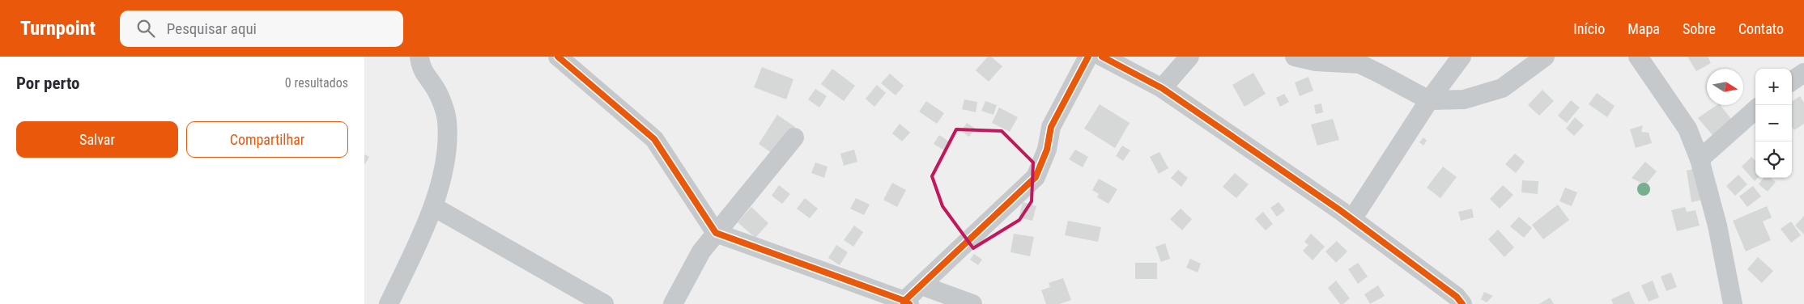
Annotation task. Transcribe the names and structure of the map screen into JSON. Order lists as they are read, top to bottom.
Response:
{
  "north": "right",
  "page": {
    "header": "Turnpoint",
    "search": "Pesquisar aqui",
    "nav": [
      "Início",
      "Mapa",
      "Sobre",
      "Contato"
    ],
    "heading": ["Por perto", "0 resultados"],
    "map_buttons": ["+", "−"],
    "buttons": ["Salvar", "Compartilhar"]
  }
}
